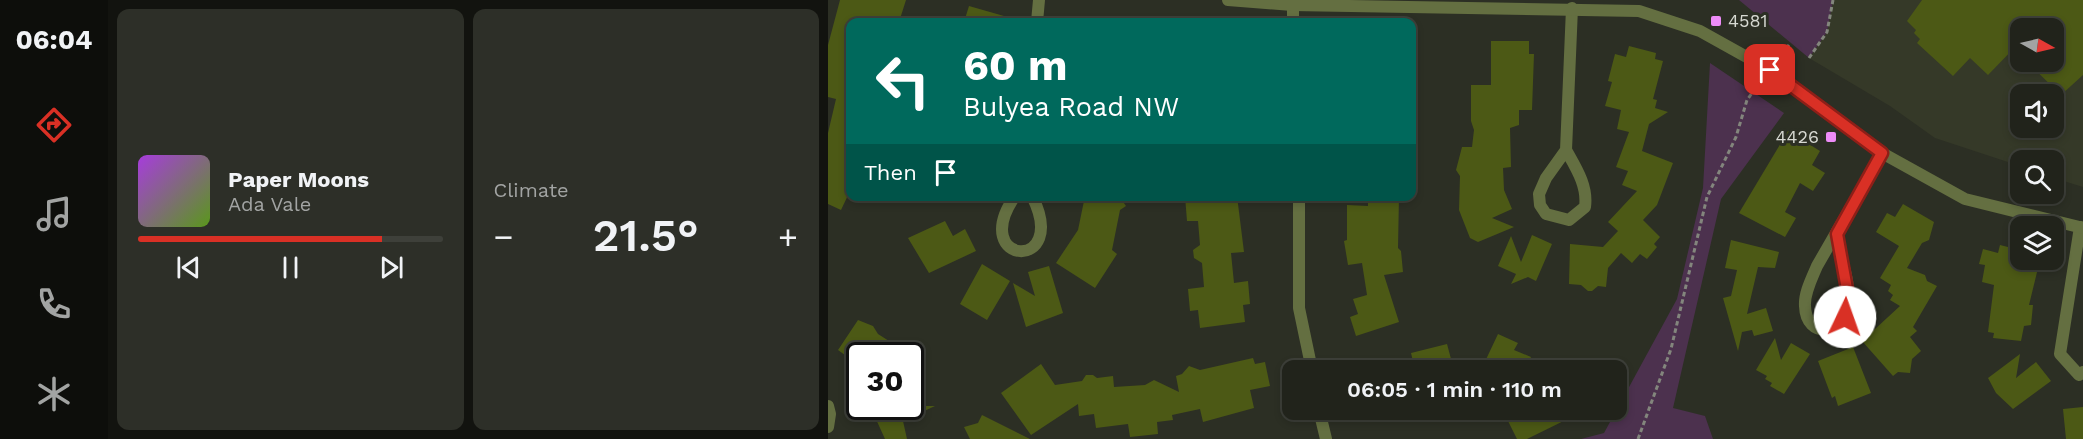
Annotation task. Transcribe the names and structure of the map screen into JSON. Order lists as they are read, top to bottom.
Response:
{
  "places": {
    "transit": ["4581", "4426"]
  },
  "north": "right",
  "page": {
    "tabs": "06:04",
    "tile": "Climate",
    "turn": ["60 m", "Bulyea Road NW"],
    "then": "Then",
    "song": ["Paper Moons", "Ada Vale"],
    "heat": ["−", "21.5°", "+"],
    "limit": "30",
    "trip": "06:05 · 1 min · 110 m"
  }
}
